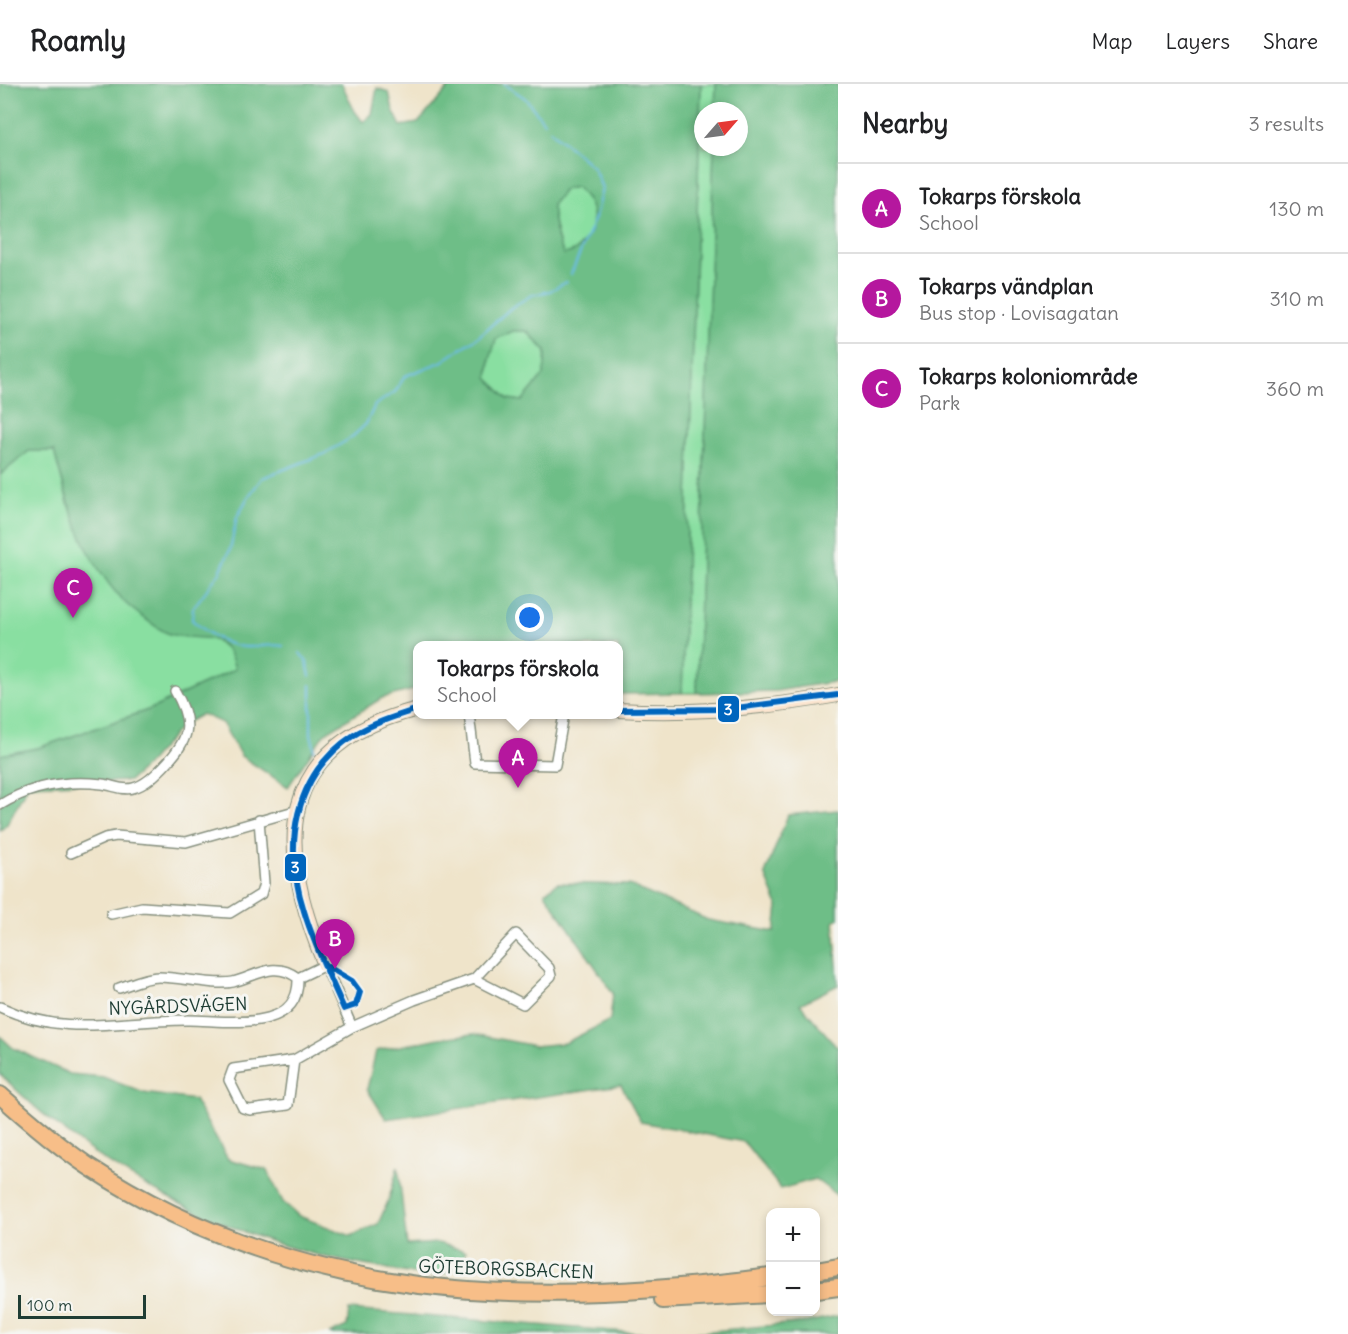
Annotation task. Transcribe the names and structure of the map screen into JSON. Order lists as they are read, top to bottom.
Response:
{
  "streets": {
    "highway": ["GÖTEBORGSBACKEN"],
    "street": ["NYGÅRDSVÄGEN"]
  },
  "lines": ["transit line 3"],
  "scale_bar": "100 m",
  "north": "top right",
  "page": {
    "header": "Roamly",
    "nav": ["Map", "Layers", "Share"],
    "heading": ["Nearby", "3 results"],
    "list": [
      {
        "mark": "A",
        "name": "Tokarps förskola",
        "note": "School",
        "value": "130 m"
      },
      {
        "mark": "B",
        "name": "Tokarps vändplan",
        "note": "Bus stop · Lovisagatan",
        "value": "310 m"
      },
      {
        "mark": "C",
        "name": "Tokarps koloniområde",
        "note": "Park",
        "value": "360 m"
      }
    ],
    "pins": ["C", "A", "B"],
    "popup": ["Tokarps förskola", "School"],
    "map_buttons": ["+", "−"],
    "scale": "100 m"
  }
}
